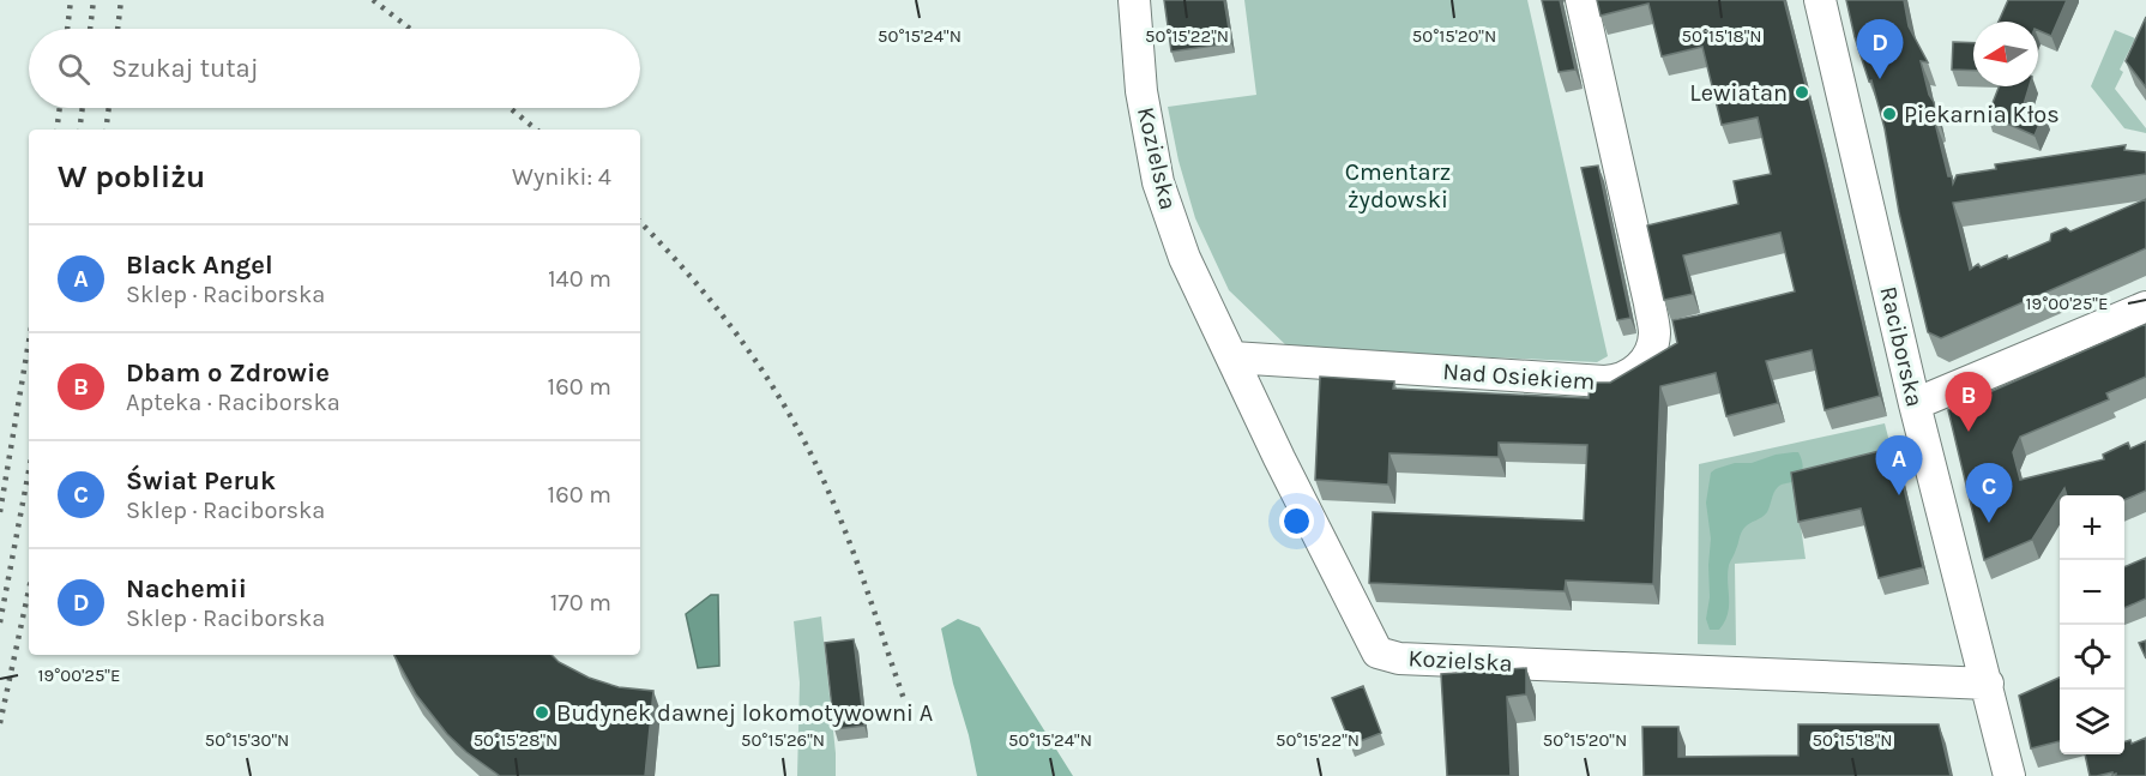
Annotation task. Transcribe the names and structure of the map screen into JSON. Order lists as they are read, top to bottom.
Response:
{
  "streets": {
    "street": ["Kozielska", "Raciborska", "Nad Osiekiem"]
  },
  "crossings": [
    ["Kozielska", "Raciborska"],
    ["Kozielska", "Nad Osiekiem"]
  ],
  "parks": ["Cmentarz żydowski"],
  "places": ["Lewiatan", "Piekarnia Kłos", "Budynek dawnej lokomotywowni A"],
  "north": "left",
  "page": {
    "pins": [
      "D",
      "B",
      "A",
      "C"
    ],
    "search": "Szukaj tutaj",
    "heading": ["W pobliżu", "Wyniki: 4"],
    "list": [
      {
        "mark": "A",
        "name": "Black Angel",
        "note": "Sklep · Raciborska",
        "value": "140 m"
      },
      {
        "mark": "B",
        "name": "Dbam o Zdrowie",
        "note": "Apteka · Raciborska",
        "value": "160 m"
      },
      {
        "mark": "C",
        "name": "Świat Peruk",
        "note": "Sklep · Raciborska",
        "value": "160 m"
      },
      {
        "mark": "D",
        "name": "Nachemii",
        "note": "Sklep · Raciborska",
        "value": "170 m"
      }
    ],
    "map_buttons": ["+", "−"]
  },
  "coordinates": [
    "50°15'24\"N",
    "50°15'22\"N",
    "50°15'20\"N",
    "50°15'18\"N",
    "19°00'25\"E",
    "50°15'30\"N",
    "50°15'28\"N",
    "50°15'26\"N"
  ]
}
